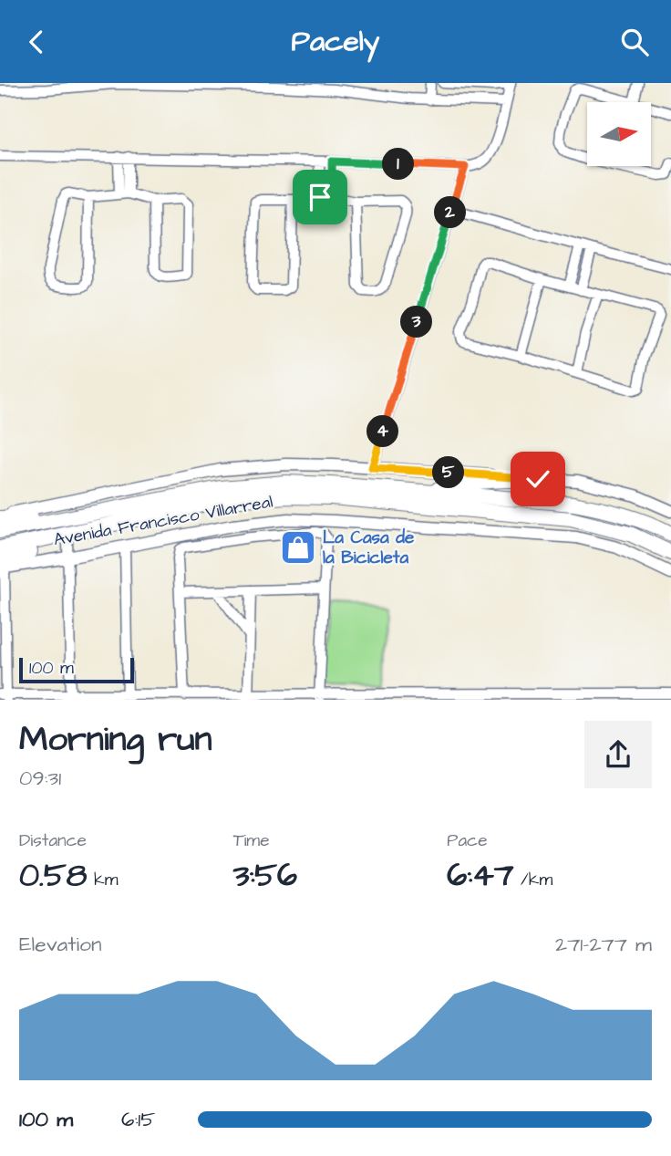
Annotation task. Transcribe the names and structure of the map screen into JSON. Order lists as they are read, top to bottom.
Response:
{
  "streets": {
    "highway": ["Avenida Francisco Villarreal"]
  },
  "places": {
    "shop": ["La Casa de la Bicicleta"]
  },
  "scale_bar": "100 m",
  "north": "right",
  "page": {
    "header": "Pacely",
    "pins": [
      "1",
      "2",
      "3",
      "4",
      "5"
    ],
    "scale": "100 m",
    "heading": ["Morning run", "09:31"],
    "stats": [
      ["Distance", "0.58 km"],
      ["Time", "3:56"],
      ["Pace", "6:47 /km"]
    ],
    "chart": ["Elevation", "271–277 m"],
    "list": [
      {
        "name": "100 m",
        "note": "6:15"
      }
    ]
  }
}
